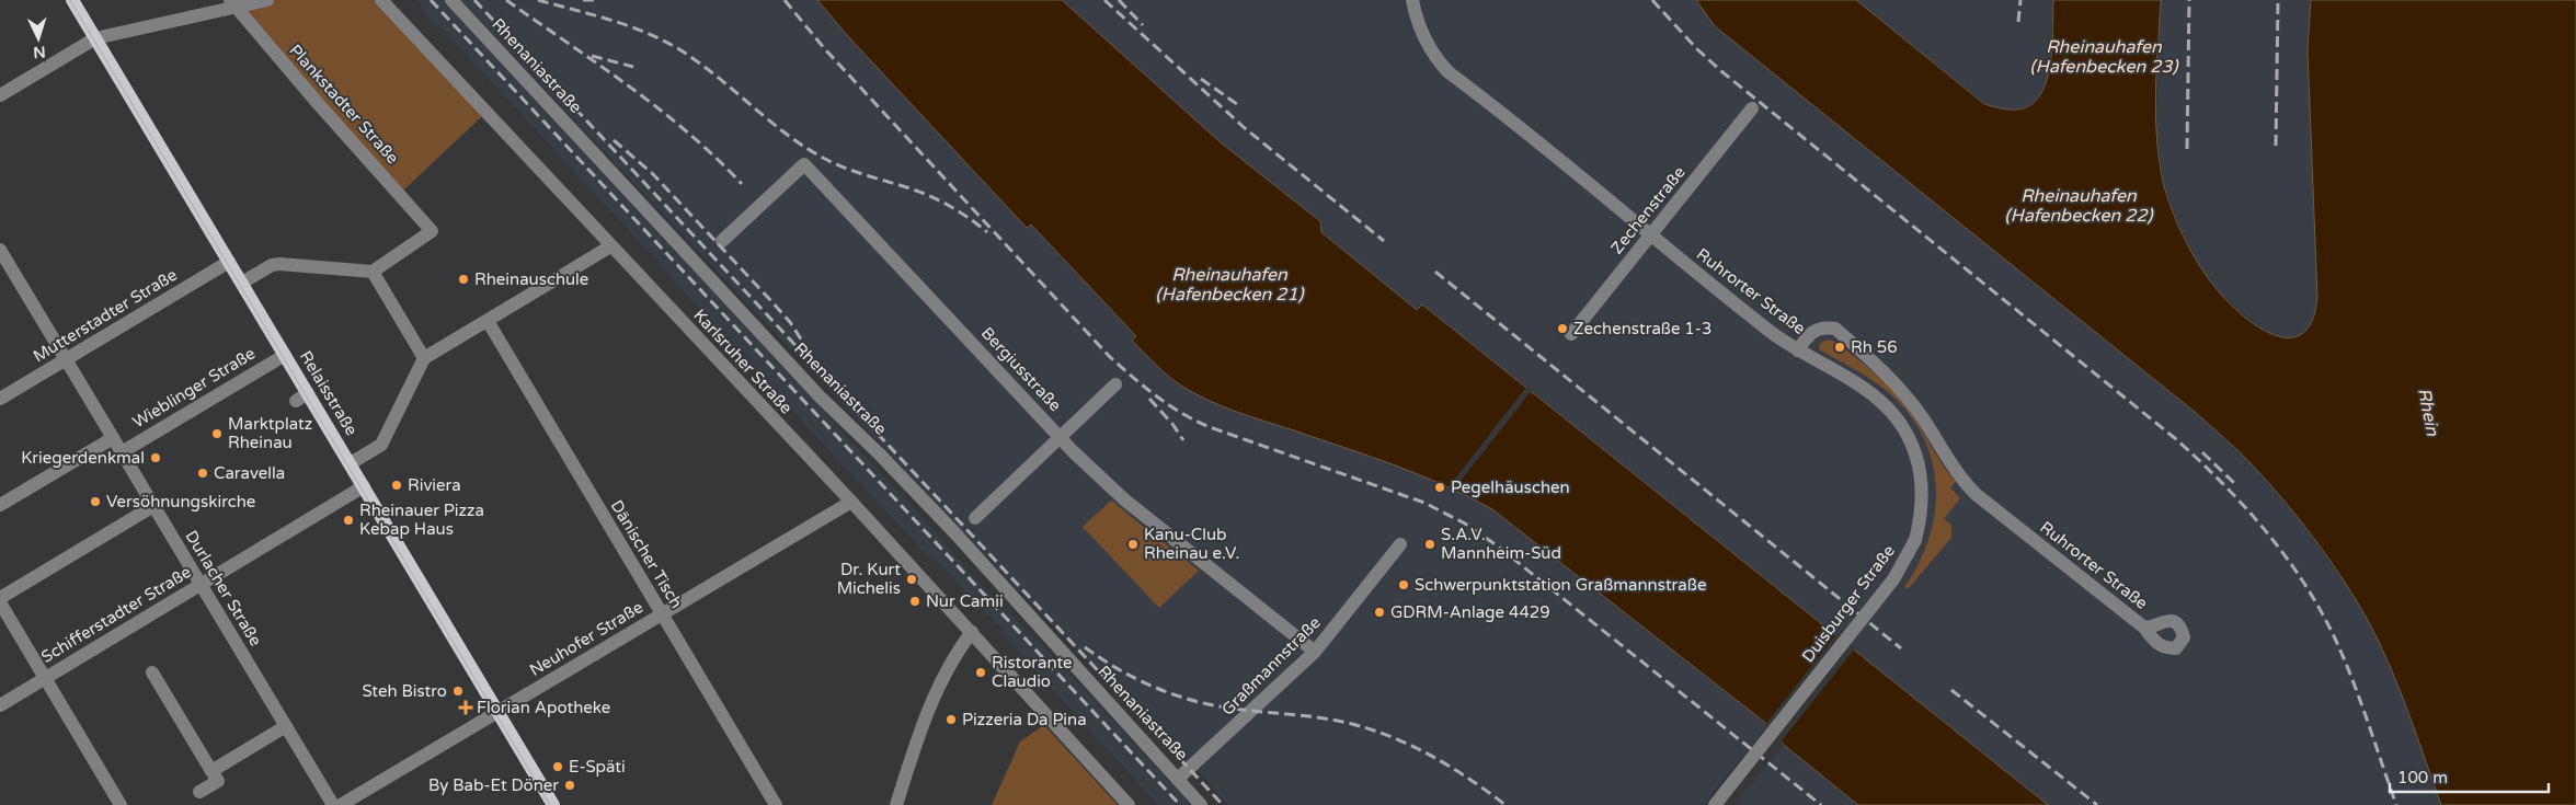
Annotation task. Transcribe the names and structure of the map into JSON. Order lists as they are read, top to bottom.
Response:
{
  "streets": {
    "main road": ["Relaisstraße"],
    "street": [
      "Rhenaniastraße",
      "Plankstadter Straße",
      "Zechenstraße",
      "Ruhrorter Straße",
      "Mutterstadter Straße",
      "Karlsruher Straße",
      "Bergiusstraße",
      "Wieblinger Straße",
      "Dänischer Tisch",
      "Durlacher Straße",
      "Duisburger Straße",
      "Schifferstadter Straße",
      "Neuhofer Straße",
      "Graßmannstraße"
    ]
  },
  "crossings": [
    ["Rhenaniastraße", "Graßmannstraße"],
    ["Zechenstraße", "Ruhrorter Straße"],
    ["Ruhrorter Straße", "Duisburger Straße"],
    ["Mutterstadter Straße", "Relaisstraße"],
    ["Mutterstadter Straße", "Durlacher Straße"],
    ["Karlsruher Straße", "Neuhofer Straße"],
    ["Bergiusstraße", "Graßmannstraße"],
    ["Wieblinger Straße", "Relaisstraße"],
    ["Wieblinger Straße", "Durlacher Straße"],
    ["Relaisstraße", "Schifferstadter Straße"],
    ["Relaisstraße", "Neuhofer Straße"],
    ["Dänischer Tisch", "Neuhofer Straße"],
    ["Durlacher Straße", "Schifferstadter Straße"]
  ],
  "water": [
    "Rheinauhafen (Hafenbecken 23)",
    "Rheinauhafen (Hafenbecken 22)",
    "Rheinauhafen (Hafenbecken 21)",
    "Rhein"
  ],
  "places": {
    "other": [
      "Rheinauschule",
      "Zechenstraße 1-3",
      "Rh 56",
      "Marktplatz Rheinau",
      "Kriegerdenkmal",
      "Caravella",
      "Riviera",
      "Pegelhäuschen",
      "Versöhnungskirche",
      "Rheinauer Pizza Kebap Haus",
      "Kanu-Club Rheinau e.V.",
      "S.A.V. Mannheim-Süd",
      "Dr. Kurt Michelis",
      "Schwerpunktstation Graßmannstraße",
      "Nur Camii",
      "GDRM-Anlage 4429",
      "Ristorante Claudio",
      "Steh Bistro",
      "Pizzeria Da Pina",
      "E-Späti",
      "By Bab-Et Döner"
    ],
    "health": ["Florian Apotheke"]
  },
  "scale_bar": "100 m",
  "north": "bottom"
}
